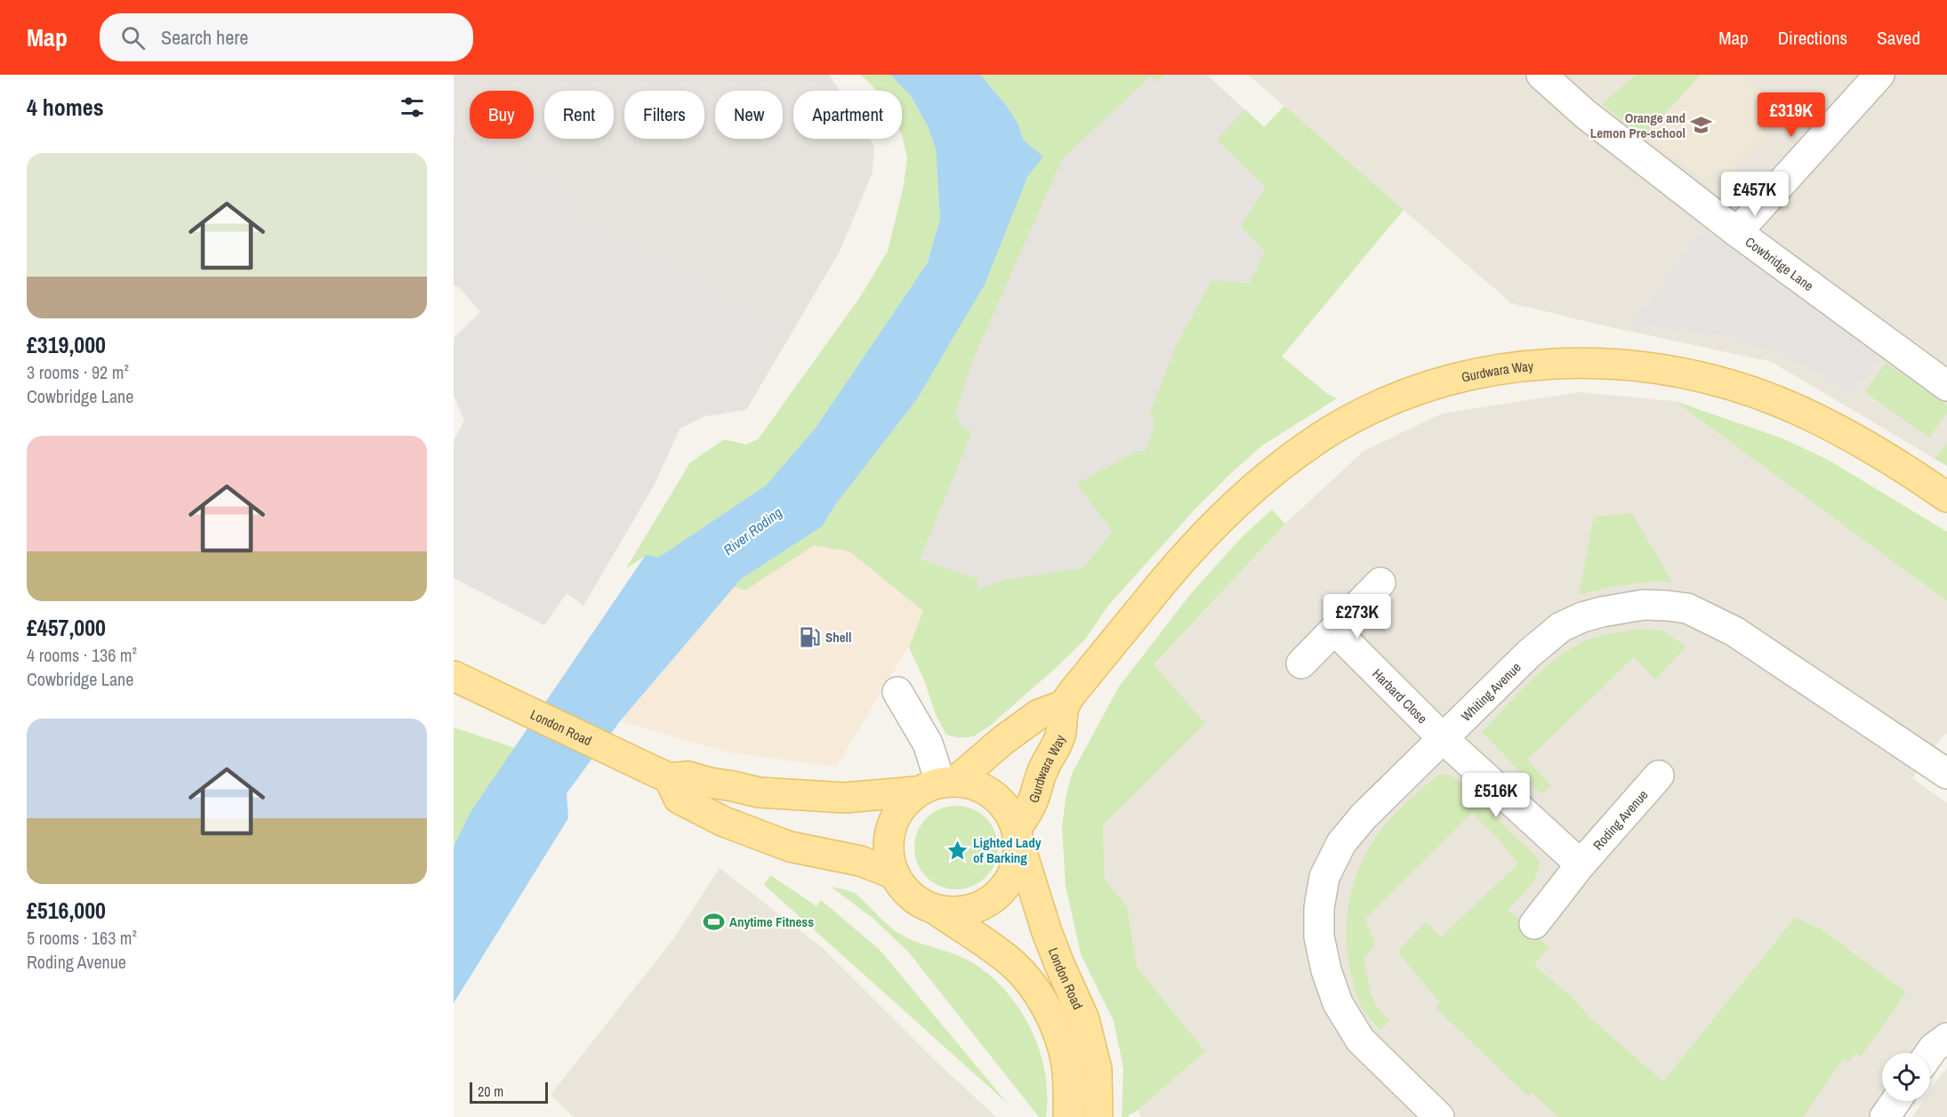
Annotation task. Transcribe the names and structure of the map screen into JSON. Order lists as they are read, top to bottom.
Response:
{
  "streets": {
    "main road": ["Gurdwara Way", "London Road"],
    "street": [
      "Cowbridge Lane",
      "Whiting Avenue",
      "Harbard Close",
      "Roding Avenue"
    ]
  },
  "crossings": [
    ["Gurdwara Way", "London Road"],
    ["Whiting Avenue", "Harbard Close"]
  ],
  "water": ["River Roding"],
  "places": {
    "school or university": ["Orange and Lemon Pre-school"],
    "fuel station": ["Shell"],
    "place": ["Lighted Lady of Barking"],
    "sports": ["Anytime Fitness"]
  },
  "scale_bar": "20 m",
  "page": {
    "header": "Map",
    "search": "Search here",
    "nav": ["Map", "Directions", "Saved"],
    "heading": "4 homes",
    "chip": [
      "Buy",
      "Rent",
      "Filters",
      "New",
      "Apartment"
    ],
    "price": [
      "£319K",
      "£457K",
      "£273K",
      "£516K"
    ],
    "list": [
      {
        "name": "£319,000",
        "note": "3 rooms · 92 m² · Cowbridge Lane"
      },
      {
        "name": "£457,000",
        "note": "4 rooms · 136 m² · Cowbridge Lane"
      },
      {
        "name": "£516,000",
        "note": "5 rooms · 163 m² · Roding Avenue"
      }
    ],
    "scale": "20 m"
  }
}
